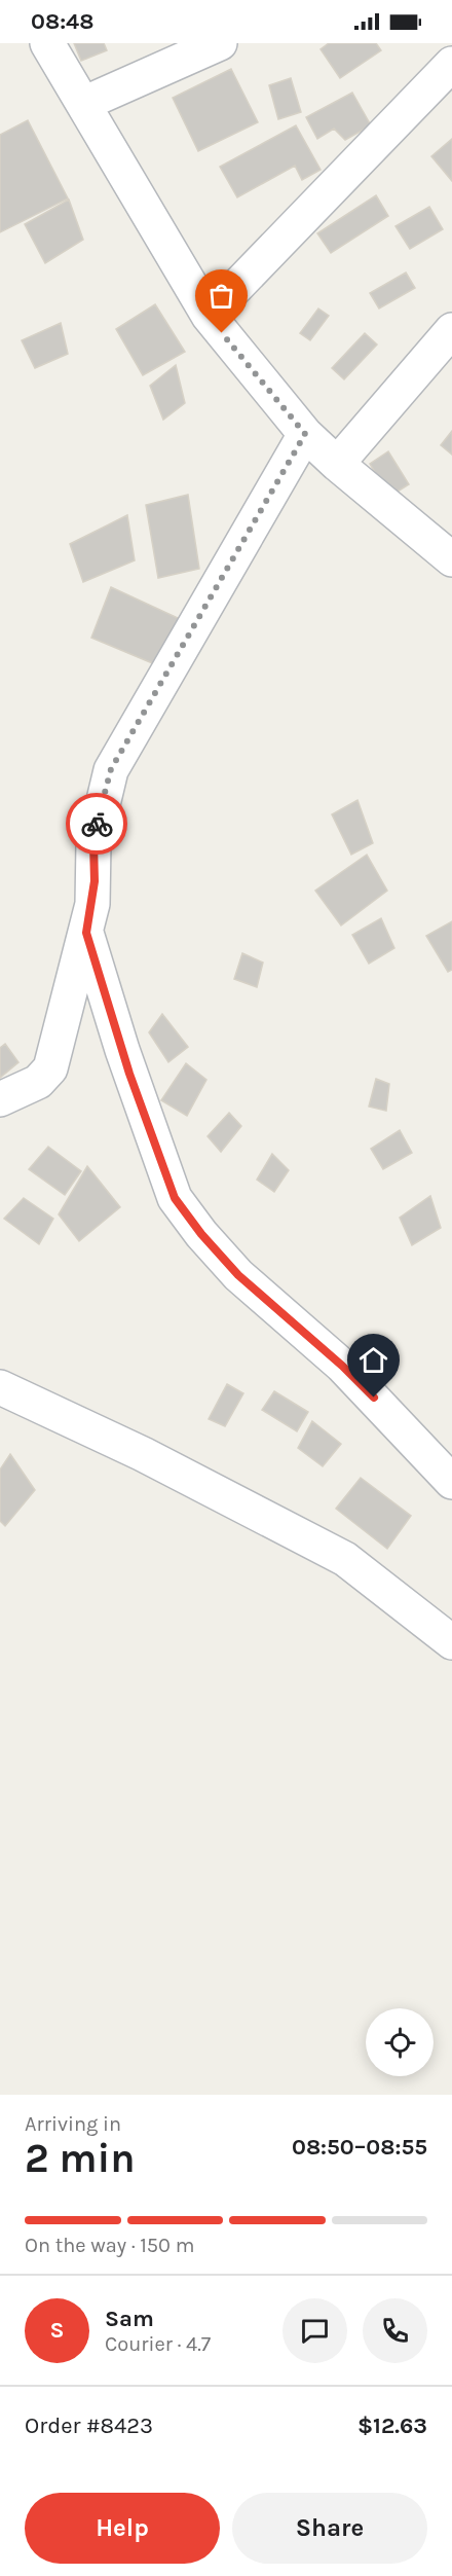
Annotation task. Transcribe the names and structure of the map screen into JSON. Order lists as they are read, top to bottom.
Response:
{
  "page": {
    "status": "08:48",
    "heading": ["2 min", "Arriving in", "08:50–08:55"],
    "panel": [
      "Sam",
      "Courier · 4.7",
      "Order #8423",
      "$12.63"
    ],
    "bar": "On the way · 150 m",
    "round": "S",
    "buttons": ["Help", "Share"]
  }
}
